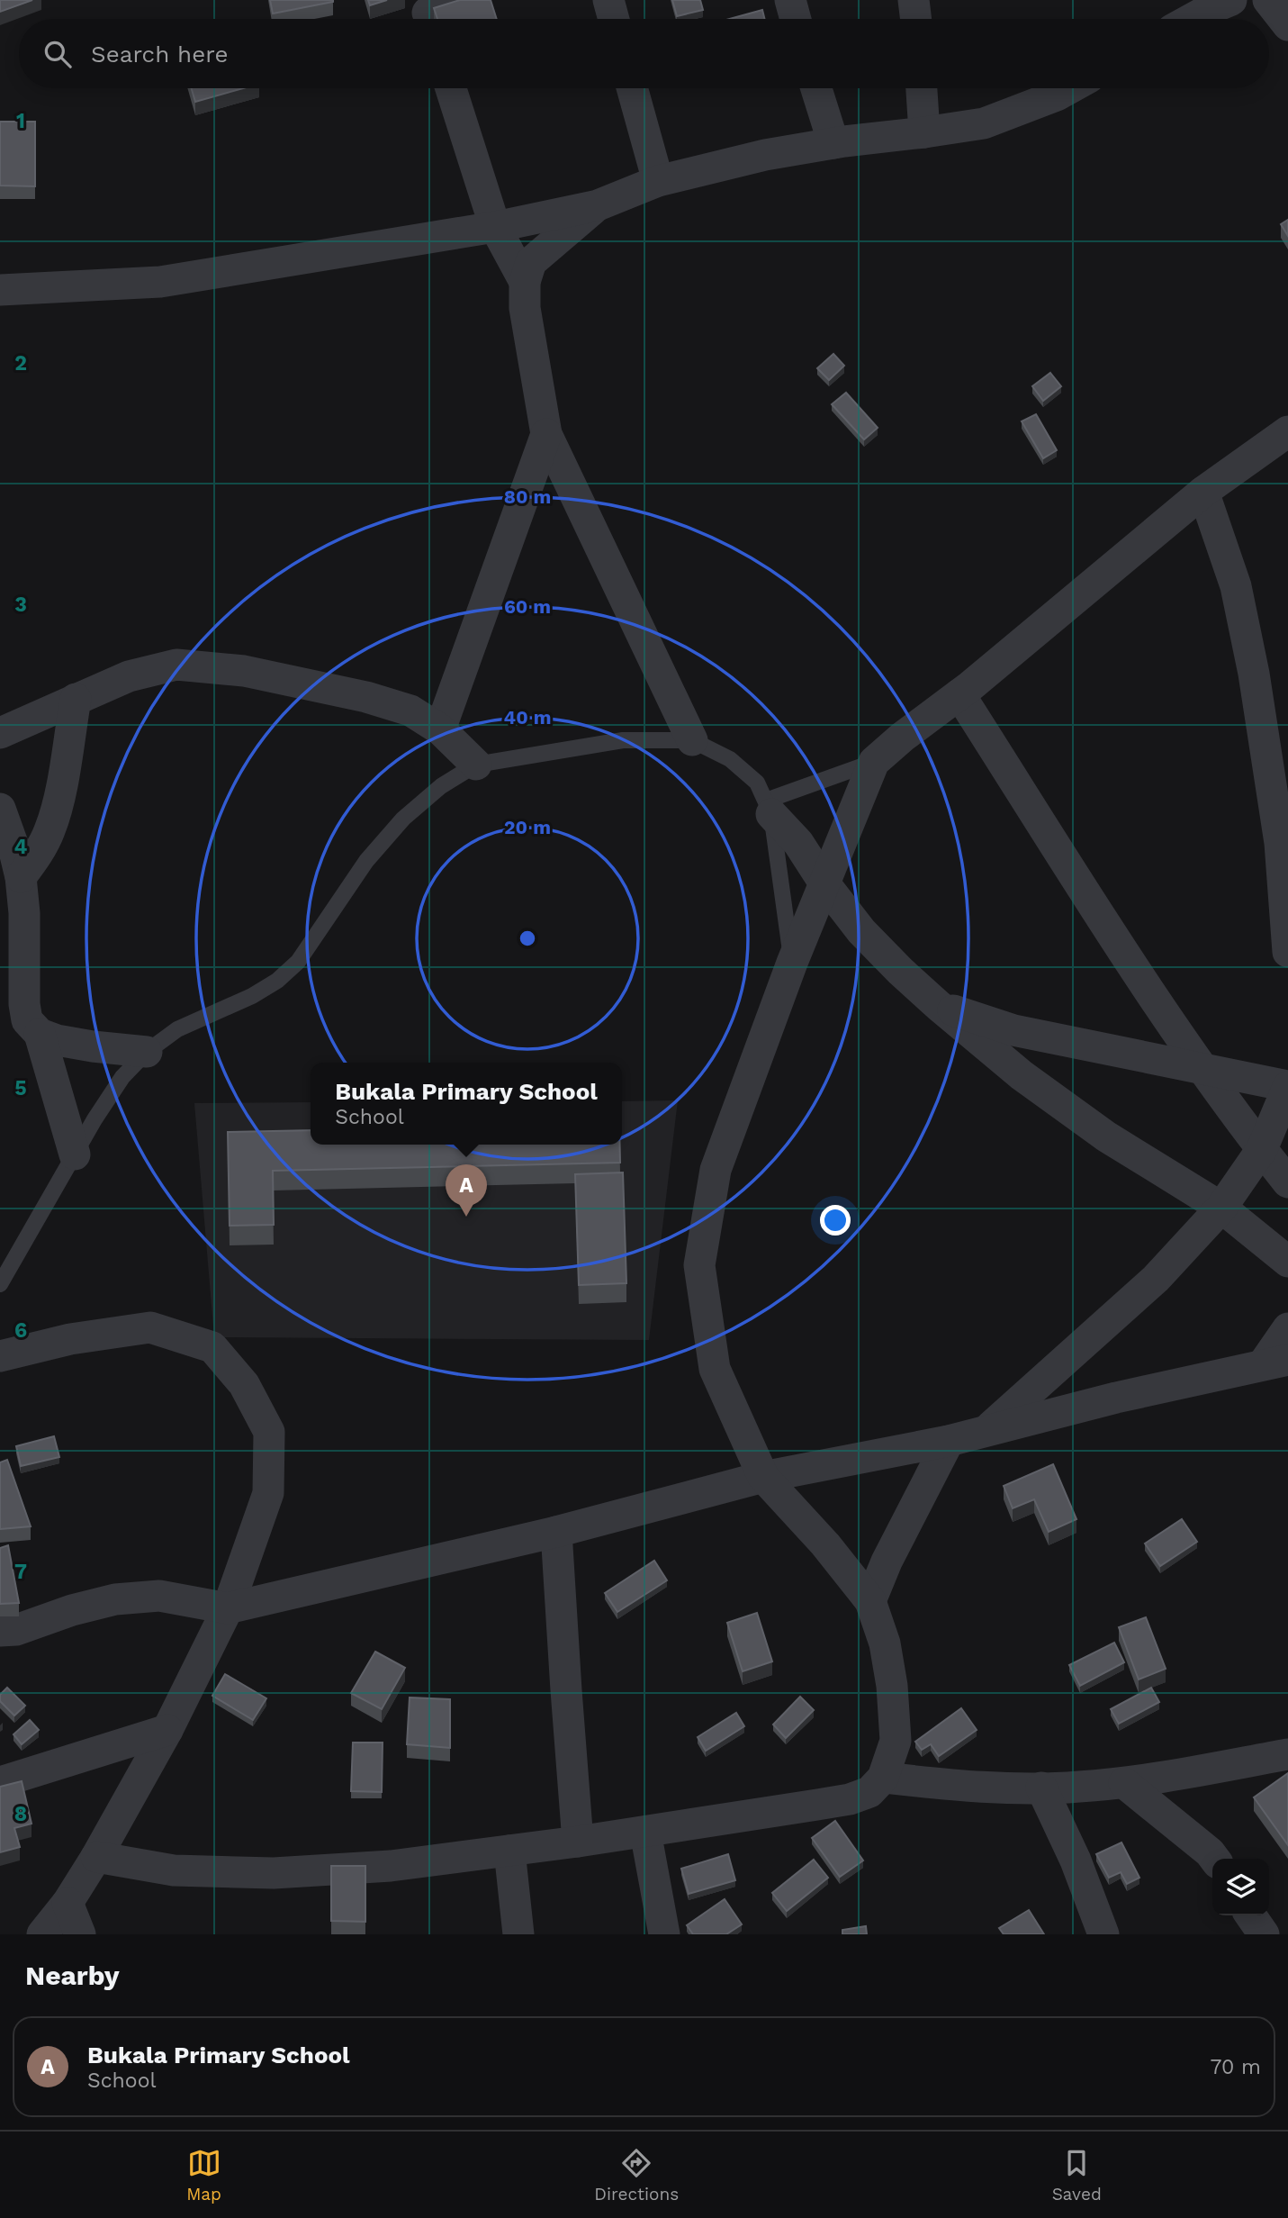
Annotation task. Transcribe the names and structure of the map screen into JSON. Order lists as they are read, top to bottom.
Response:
{
  "page": {
    "search": "Search here",
    "popup": ["Bukala Primary School", "School"],
    "pins": "A",
    "heading": "Nearby",
    "list": [
      {
        "mark": "A",
        "name": "Bukala Primary School",
        "note": "School",
        "value": "70 m"
      }
    ],
    "nav": ["Map", "Directions", "Saved"]
  },
  "grid": {
    "rows": [
      "1",
      "2",
      "3",
      "4",
      "5",
      "6",
      "7",
      "8"
    ]
  },
  "rings": [
    "80 m",
    "60 m",
    "40 m",
    "20 m"
  ]
}
